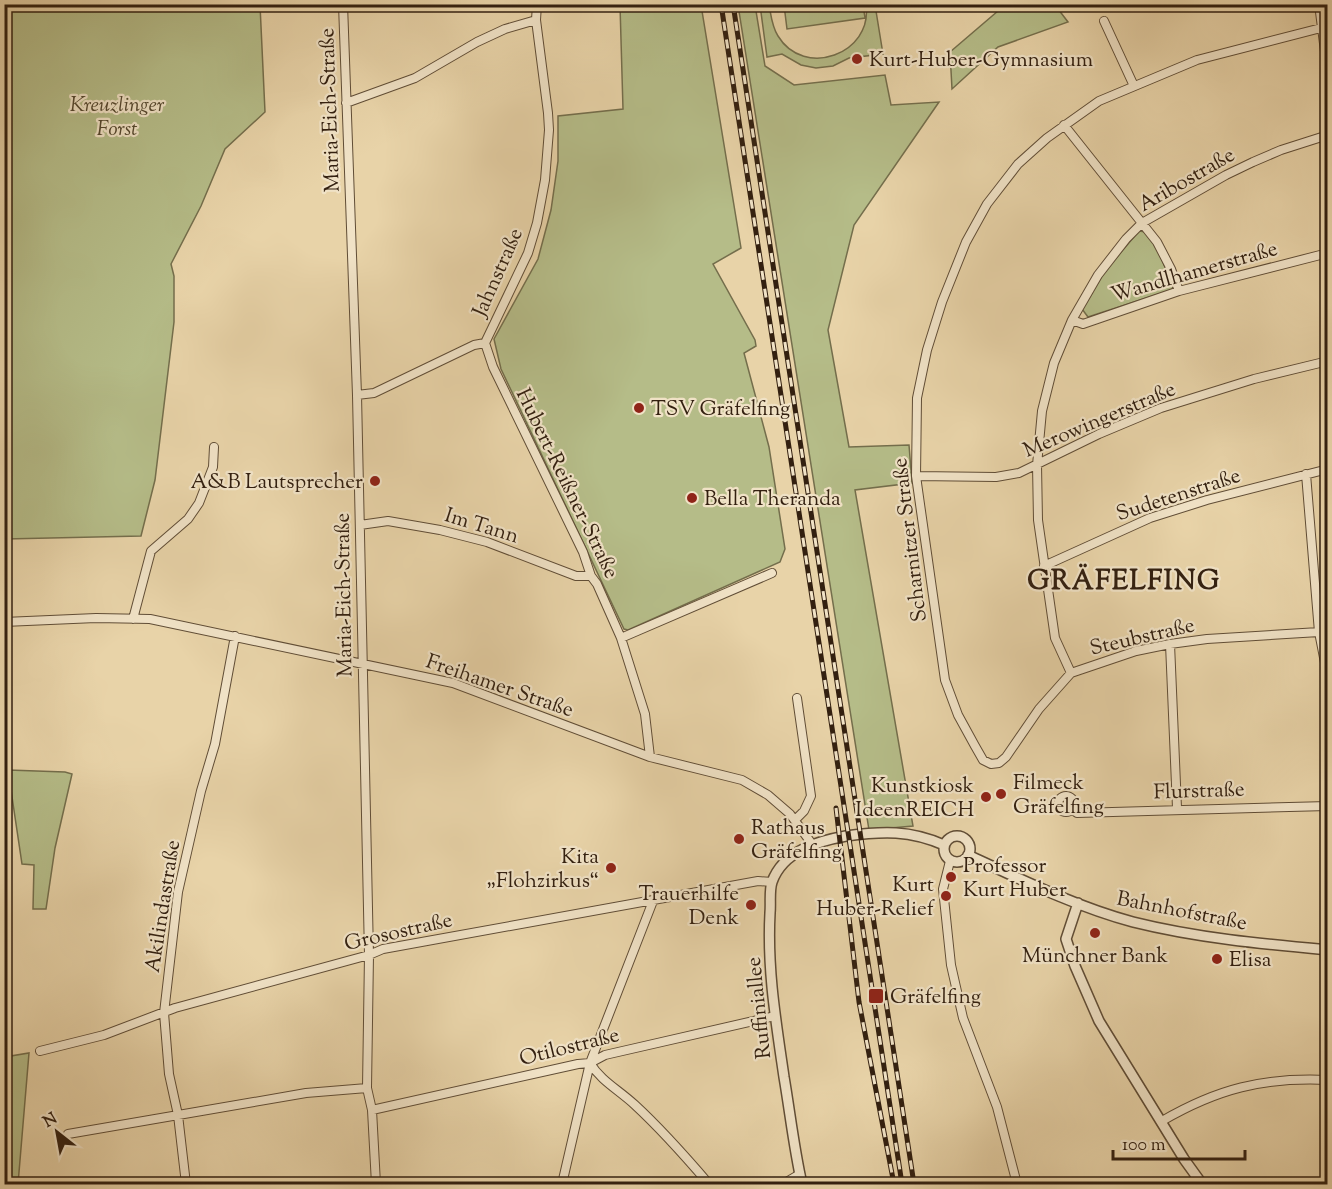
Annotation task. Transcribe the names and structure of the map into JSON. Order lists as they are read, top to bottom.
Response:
{
  "streets": {
    "street": [
      "Maria-Eich-Straße",
      "Aribostraße",
      "Wandlhamerstraße",
      "Jahnstraße",
      "Merowingerstraße",
      "Hubert-Reißner-Straße",
      "Sudetenstraße",
      "Im Tann",
      "Scharnitzer Straße",
      "Steubstraße",
      "Freihamer Straße",
      "Flurstraße",
      "Akilindastraße",
      "Bahnhofstraße",
      "Grosostraße",
      "Ruffiniallee",
      "Otilostraße"
    ]
  },
  "crossings": [
    ["Maria-Eich-Straße", "Jahnstraße"],
    ["Maria-Eich-Straße", "Im Tann"],
    ["Maria-Eich-Straße", "Freihamer Straße"],
    ["Maria-Eich-Straße", "Grosostraße"],
    ["Maria-Eich-Straße", "Otilostraße"],
    ["Aribostraße", "Wandlhamerstraße"],
    ["Aribostraße", "Merowingerstraße"],
    ["Aribostraße", "Sudetenstraße"],
    ["Aribostraße", "Steubstraße"],
    ["Jahnstraße", "Hubert-Reißner-Straße"],
    ["Merowingerstraße", "Scharnitzer Straße"],
    ["Hubert-Reißner-Straße", "Im Tann"],
    ["Hubert-Reißner-Straße", "Freihamer Straße"],
    ["Scharnitzer Straße", "Steubstraße"],
    ["Freihamer Straße", "Akilindastraße"],
    ["Freihamer Straße", "Bahnhofstraße"],
    ["Akilindastraße", "Grosostraße"],
    ["Grosostraße", "Ruffiniallee"],
    ["Ruffiniallee", "Otilostraße"]
  ],
  "districts": ["GRÄFELFING"],
  "parks": ["Kreuzlinger Forst"],
  "places": {
    "other": [
      "Kurt-Huber-Gymnasium",
      "TSV Gräfelfing",
      "A&B Lautsprecher",
      "Bella Theranda",
      "Filmeck Gräfelfing",
      "Kunstkiosk IdeenREICH",
      "Rathaus Gräfelfing",
      "Kita „Flohzirkus“",
      "Professor Kurt Huber",
      "Kurt Huber-Relief",
      "Trauerhilfe Denk",
      "Münchner Bank",
      "Elisa"
    ],
    "transit": ["Gräfelfing"]
  },
  "scale_bar": "100 m",
  "north": "top left"
}
